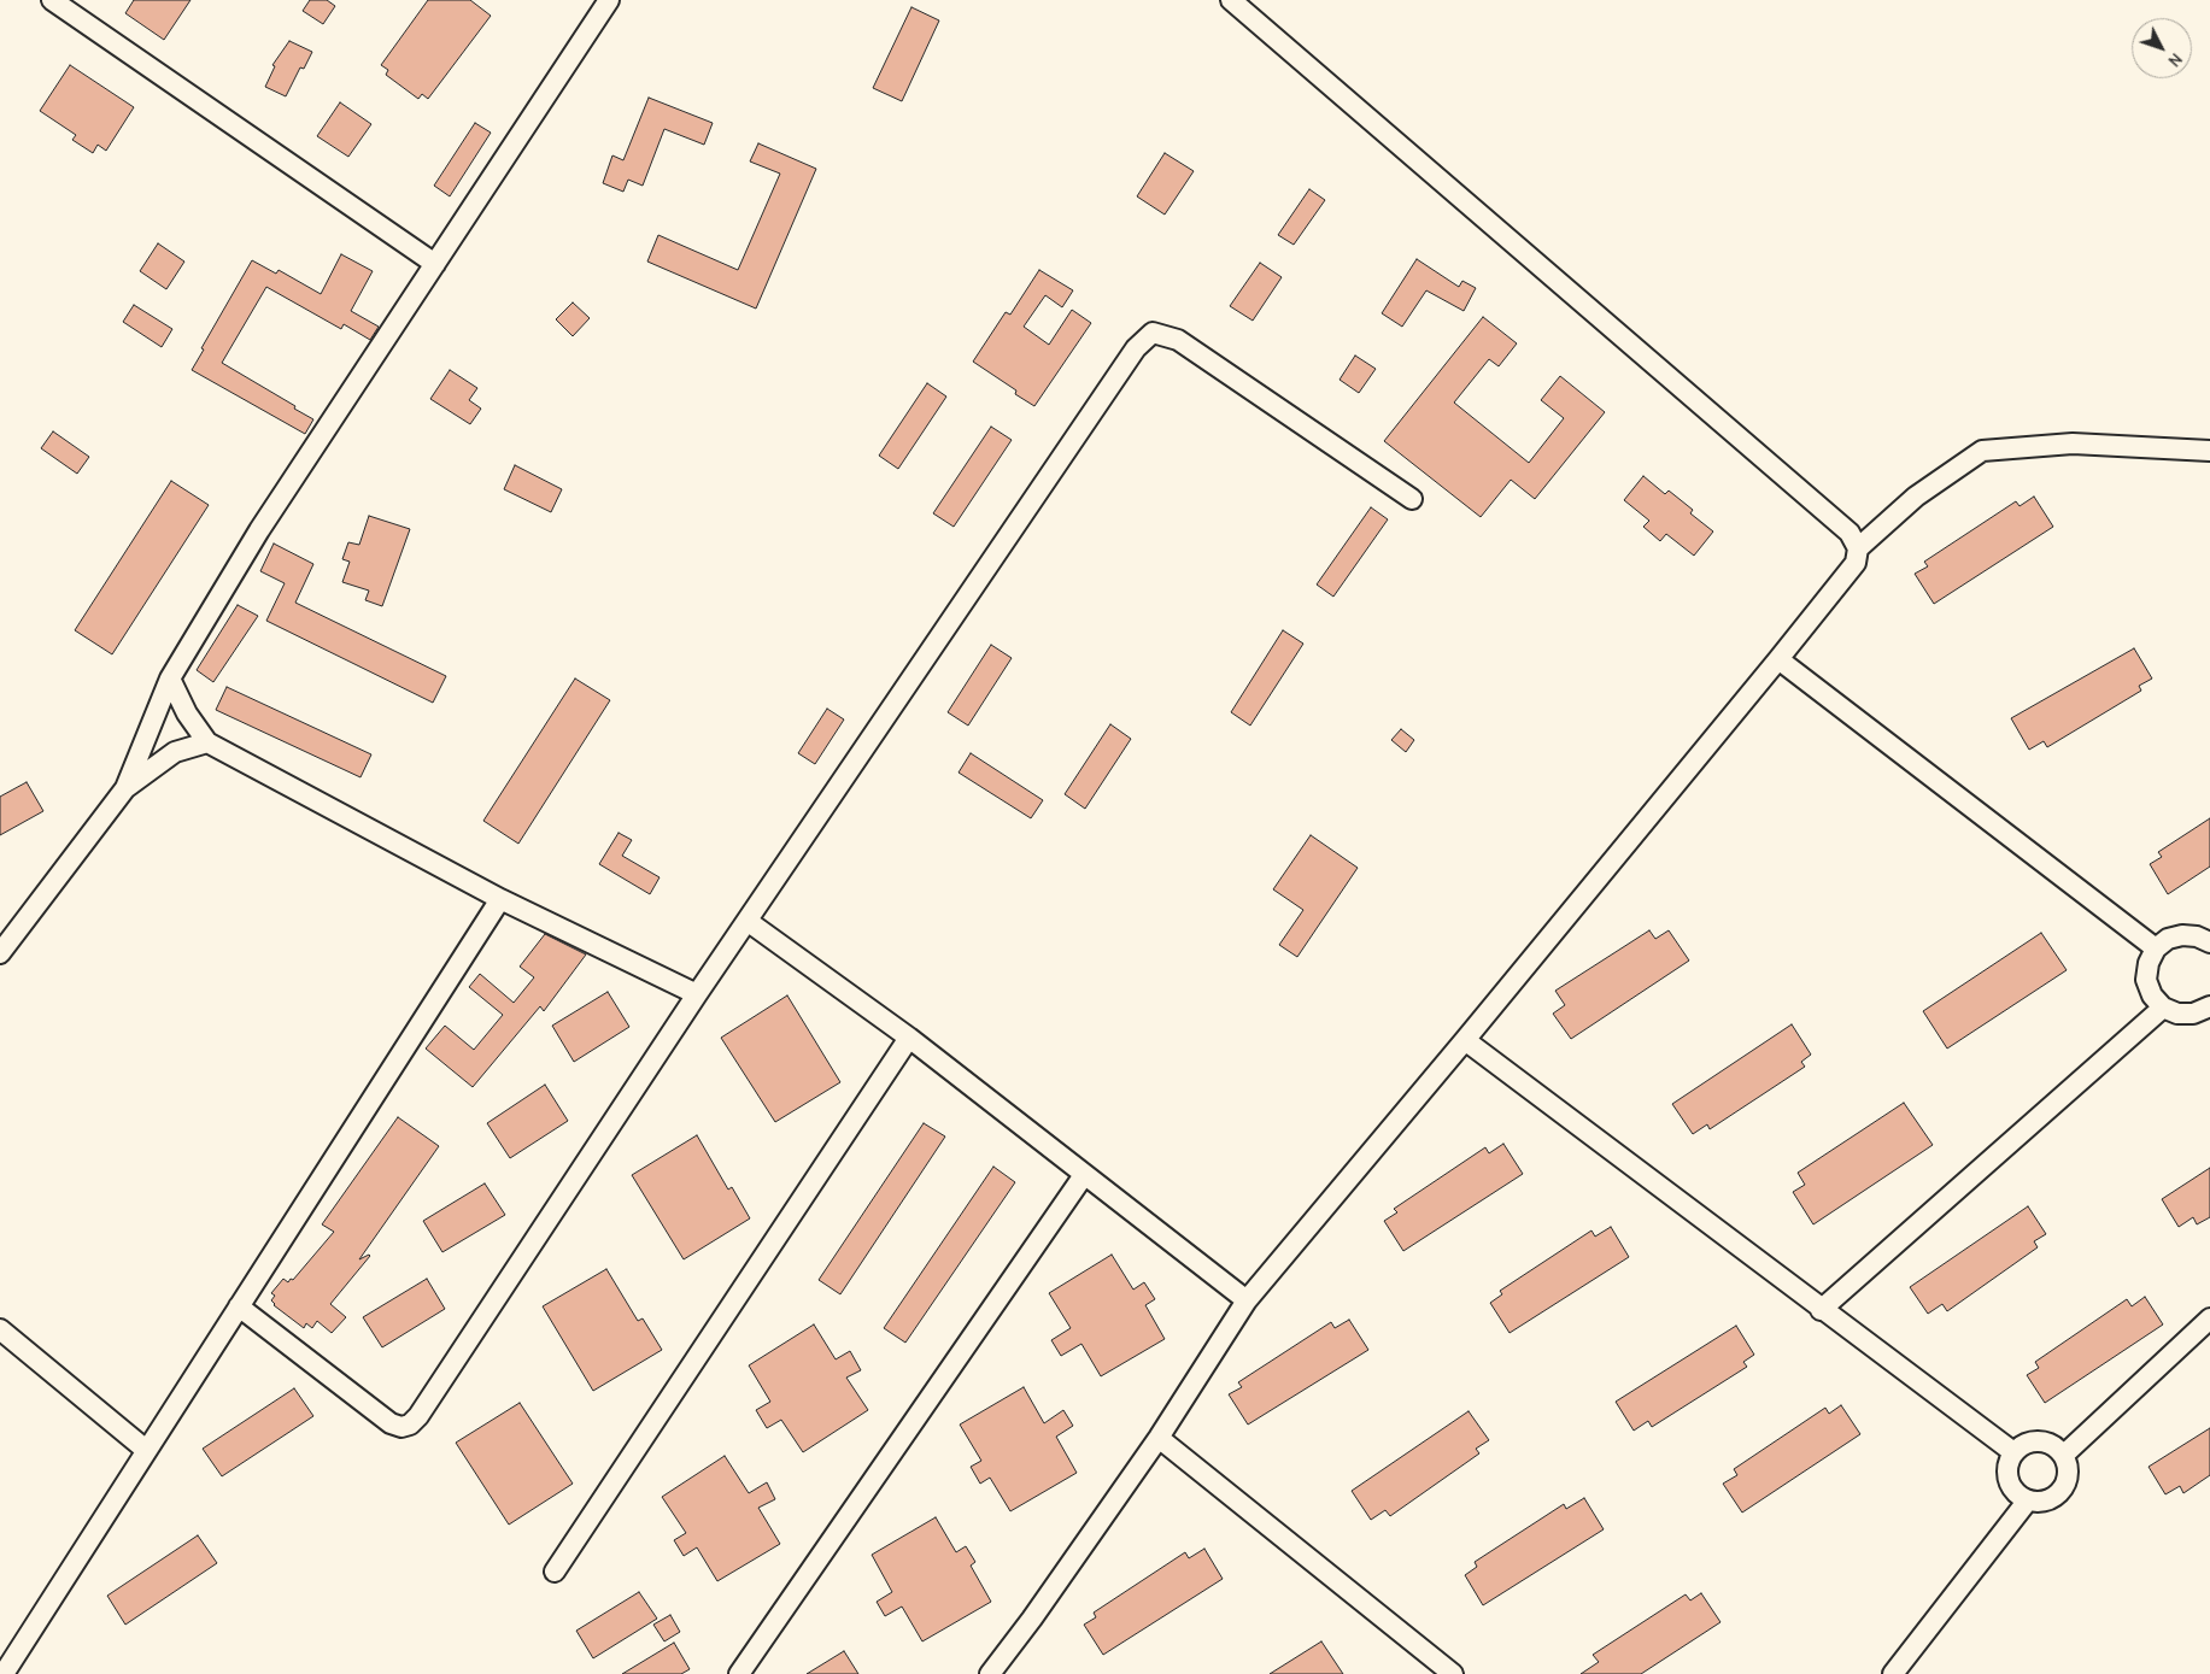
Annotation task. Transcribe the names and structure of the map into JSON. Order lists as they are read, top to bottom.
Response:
{
  "north": "bottom right"
}
